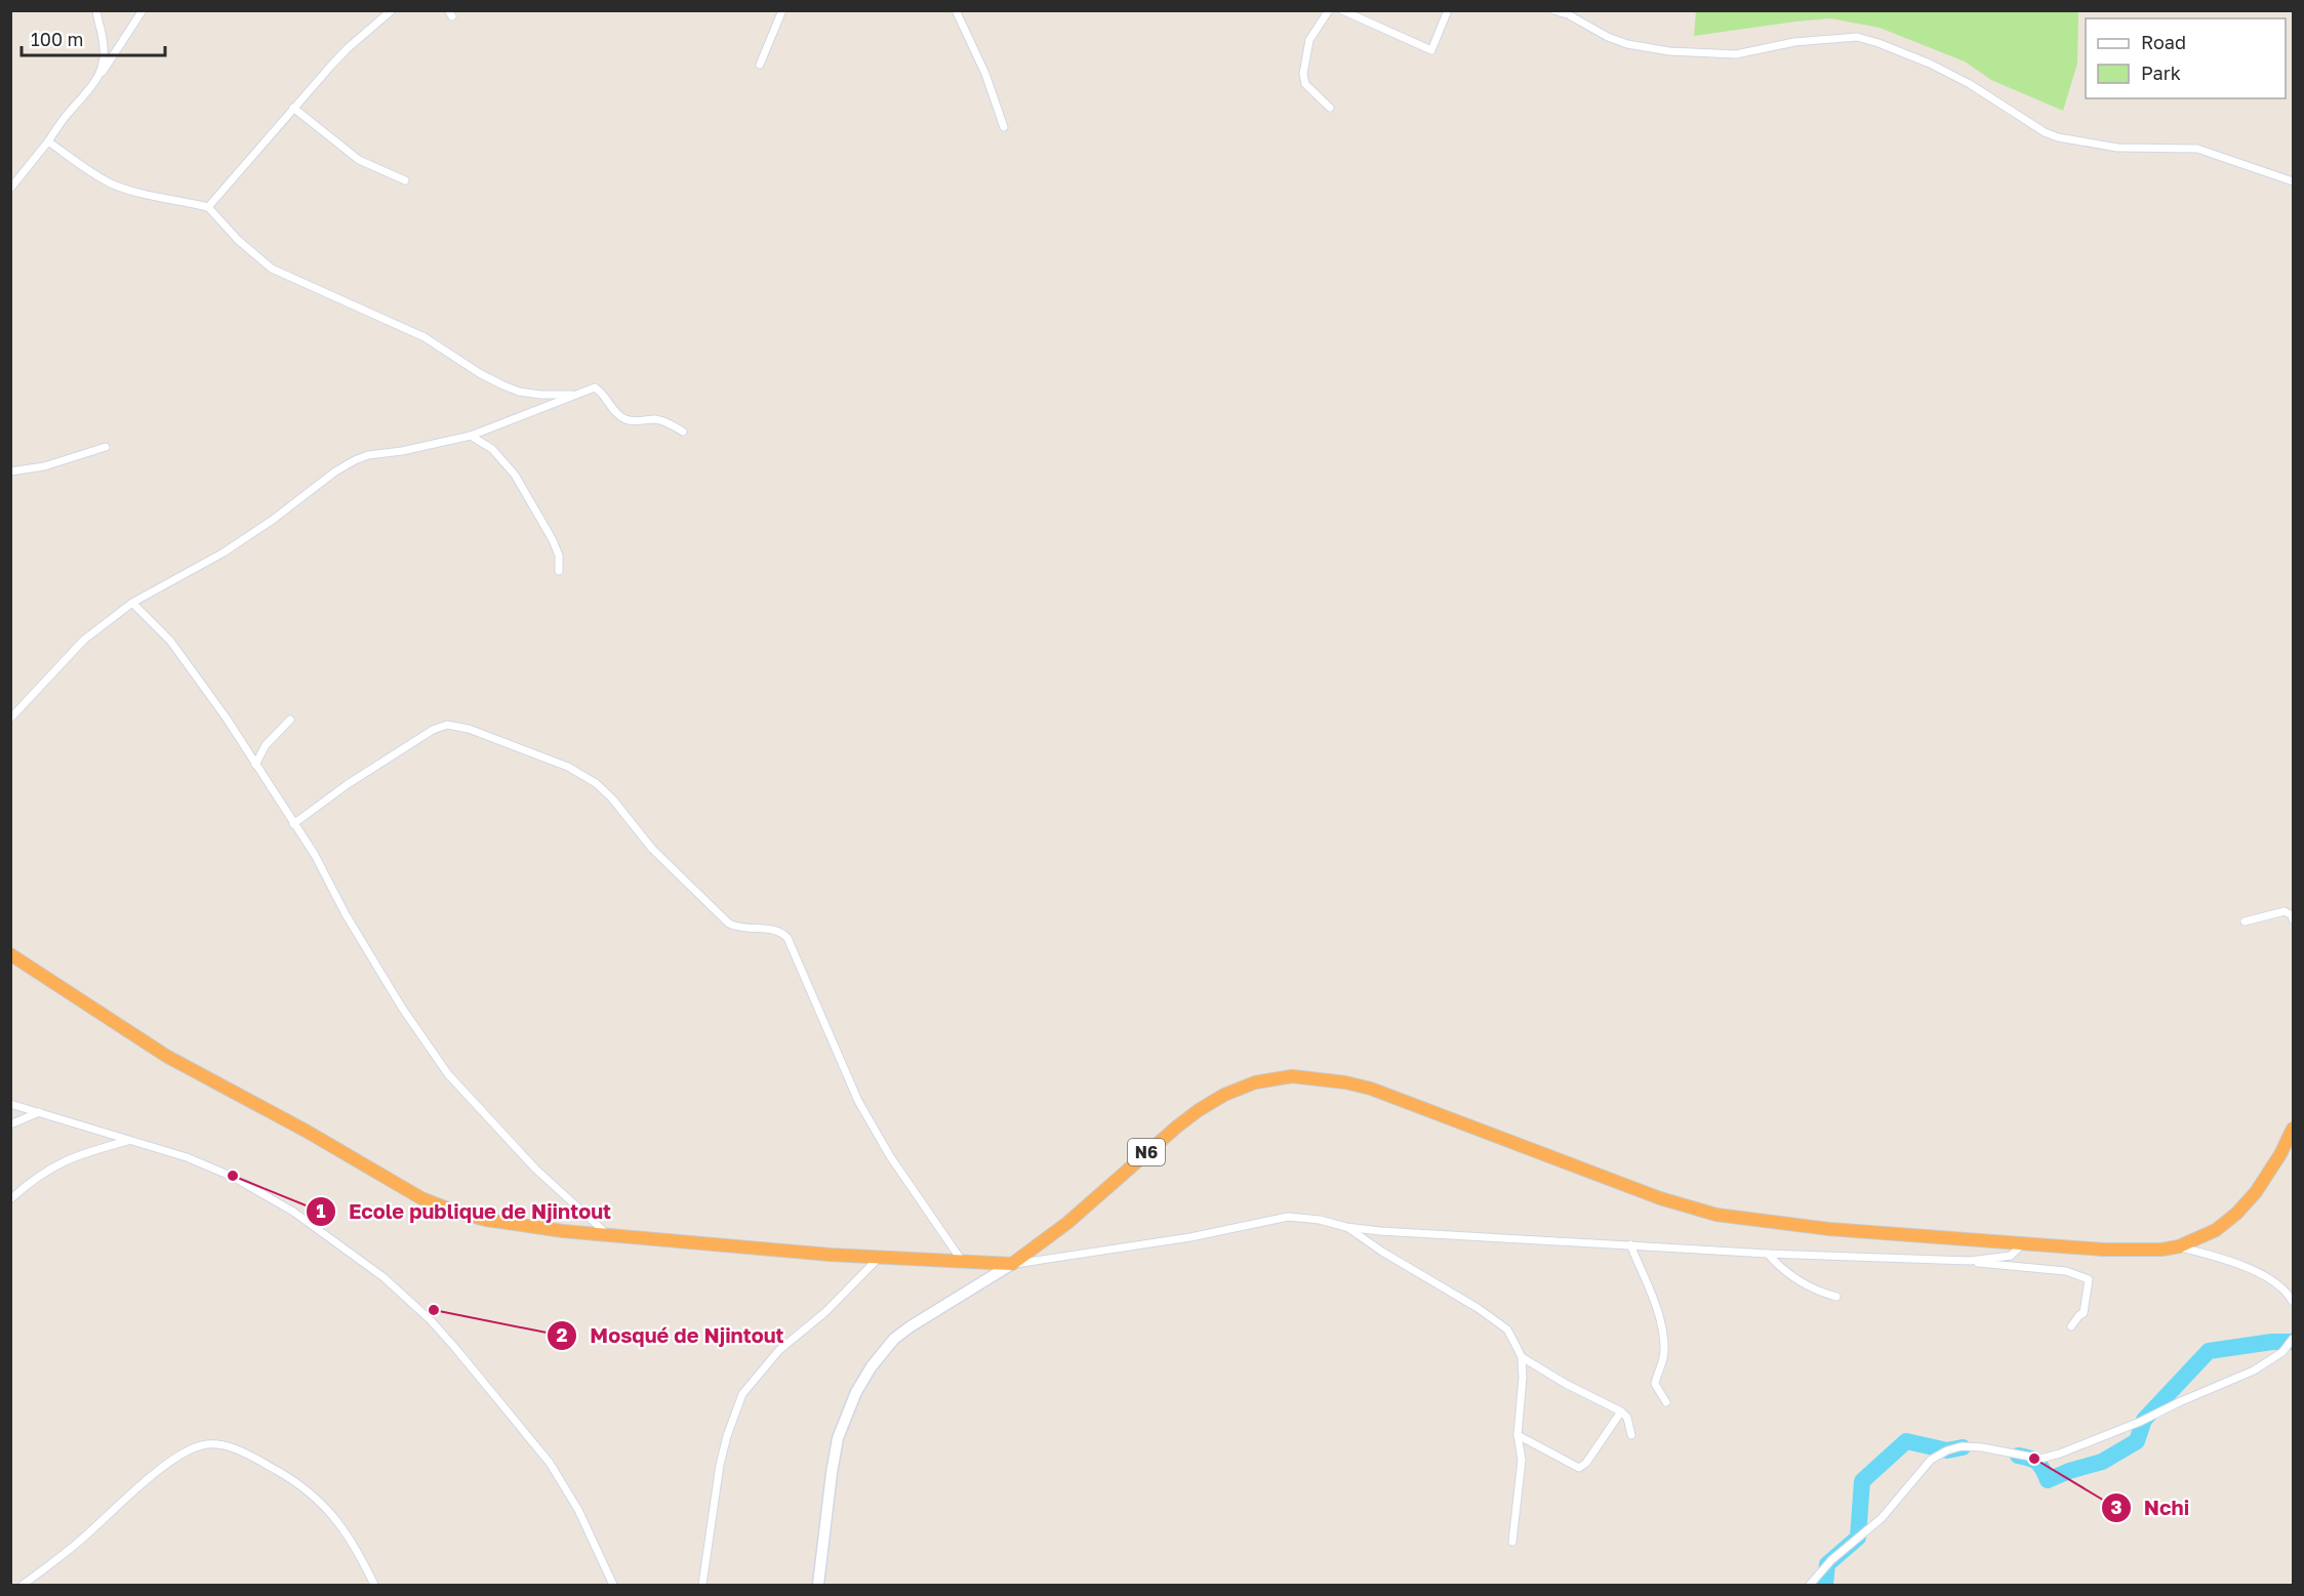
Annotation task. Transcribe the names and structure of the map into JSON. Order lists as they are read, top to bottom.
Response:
{
  "streets": {
    "highway": ["N6"]
  },
  "places": ["Ecole publique de Njintout", "Mosqué de Njintout", "Nchi"],
  "legend": ["Road", "Park"],
  "scale_bar": "100 m"
}
